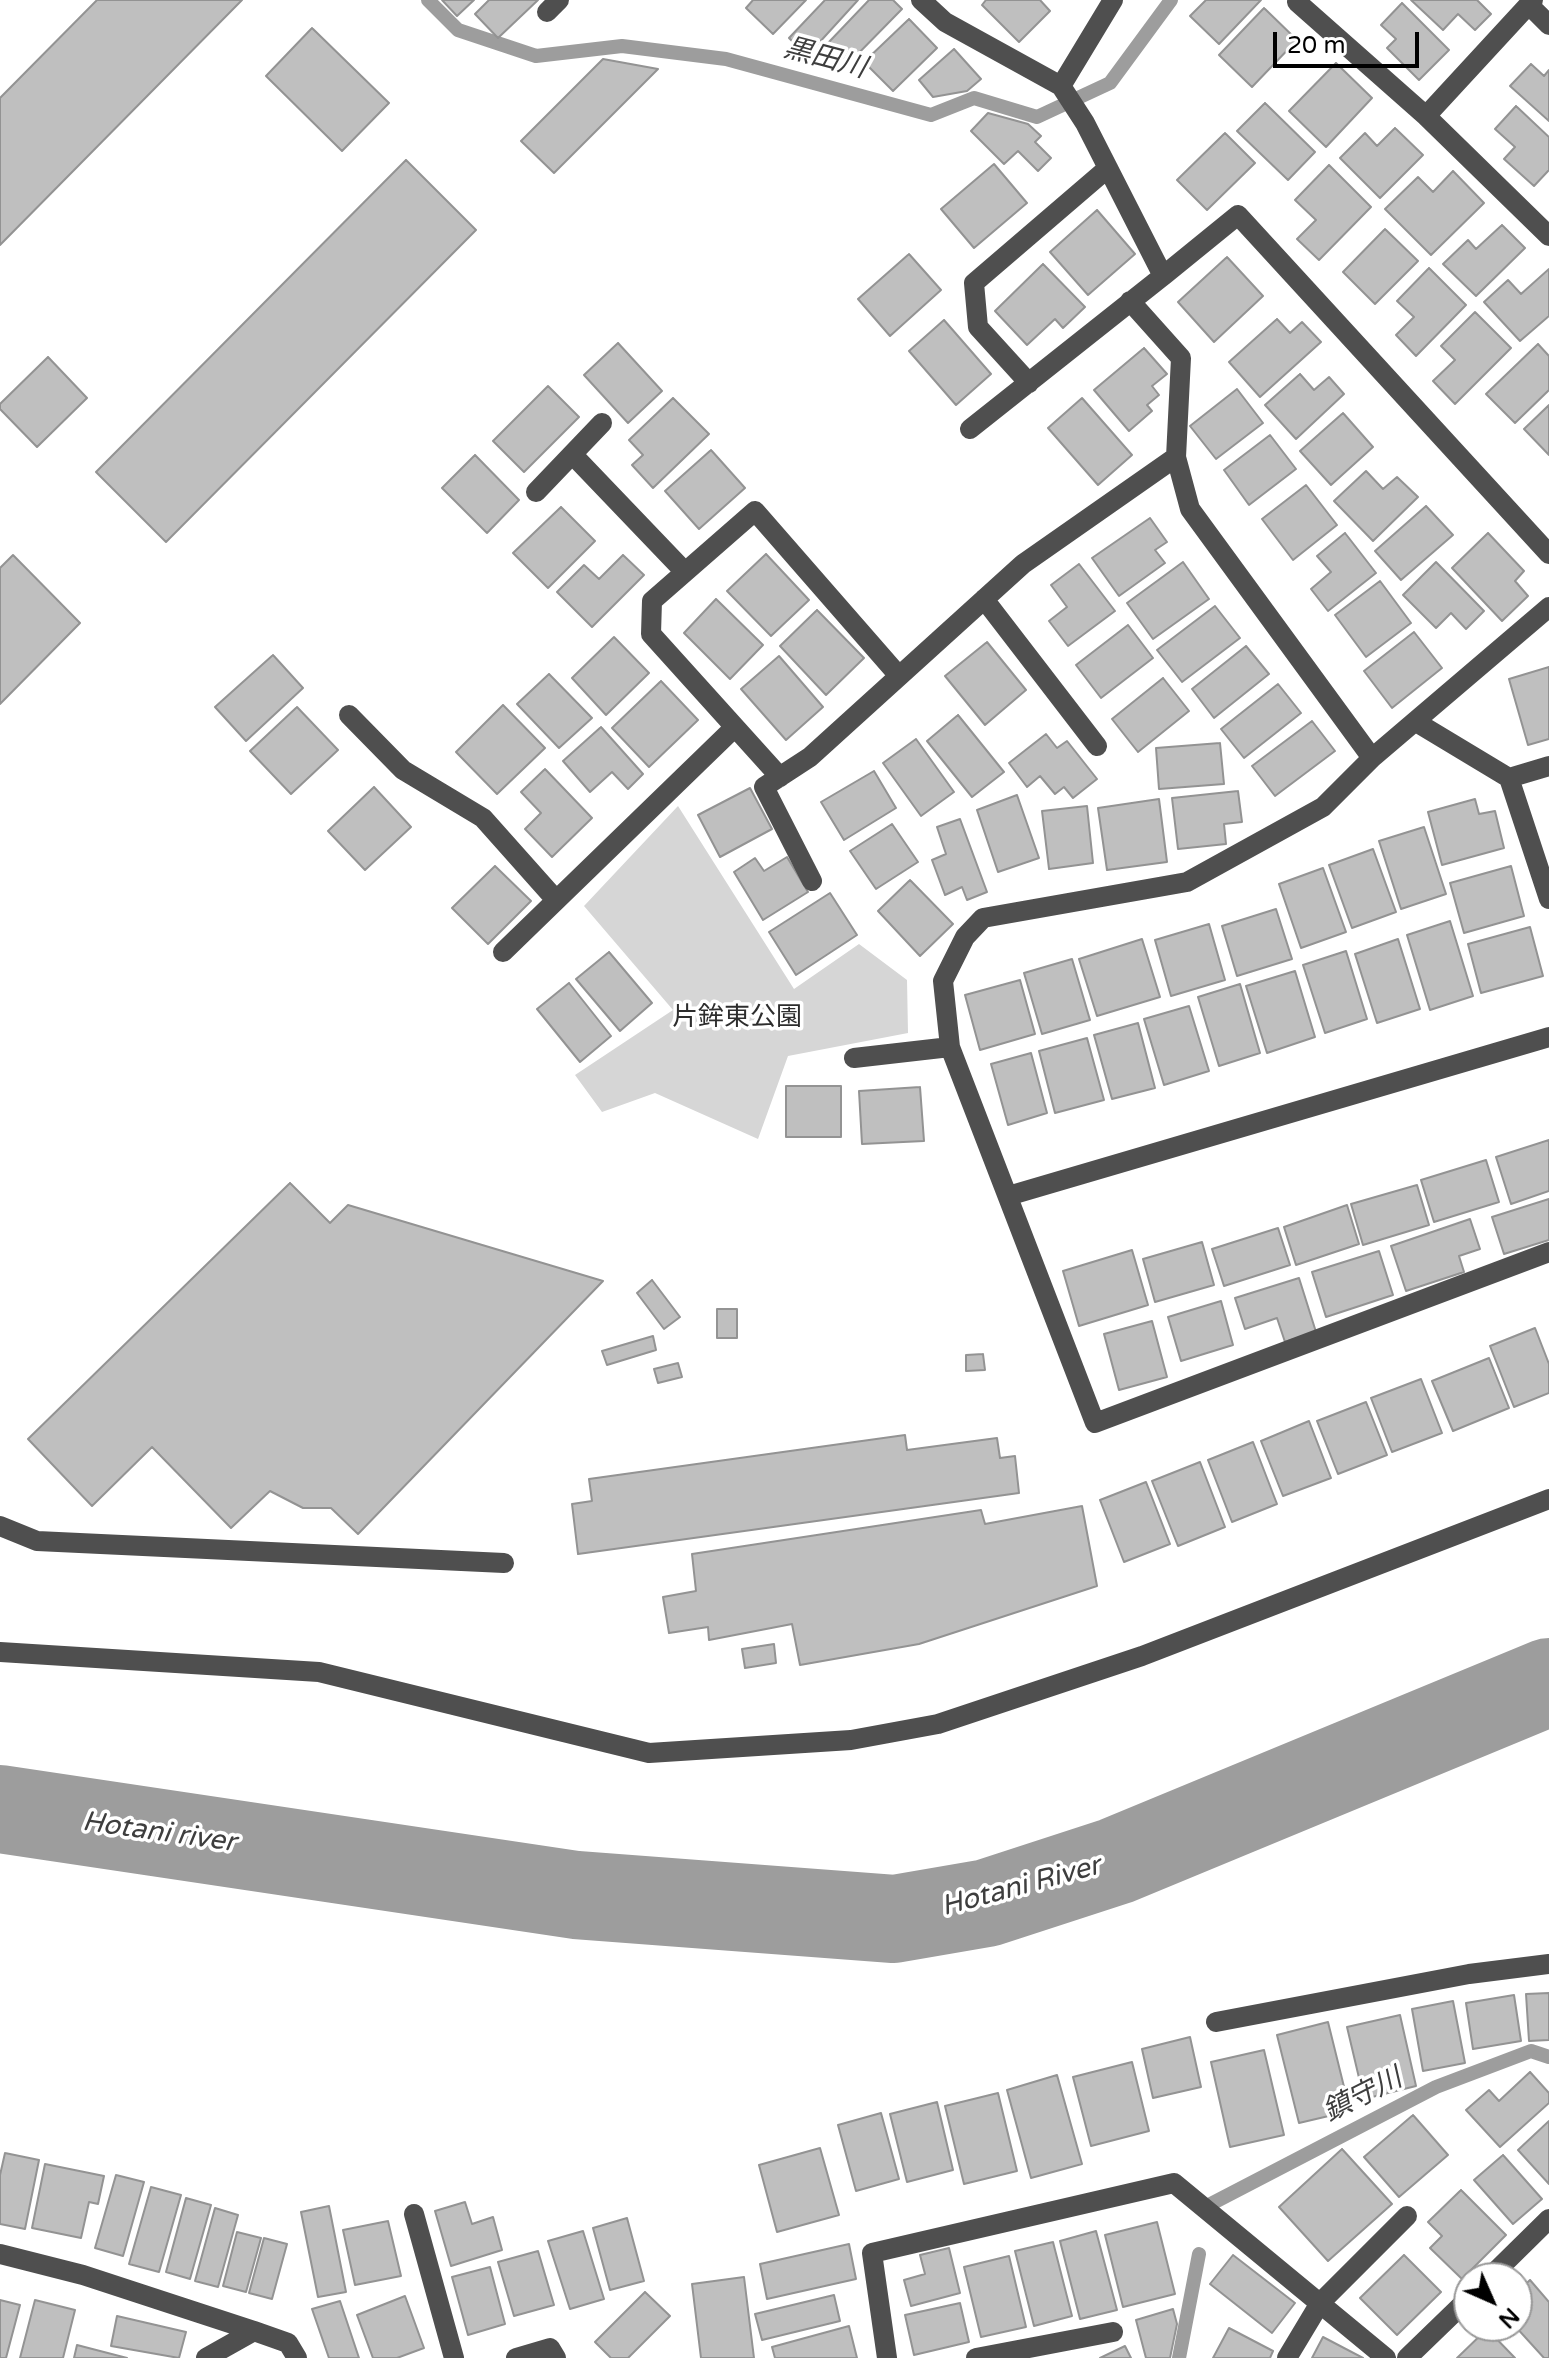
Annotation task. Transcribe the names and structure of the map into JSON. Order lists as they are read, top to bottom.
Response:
{
  "water": [
    "黒田川",
    "Hotani river",
    "Hotani River",
    "鎮守川"
  ],
  "parks": ["片鉾東公園"],
  "scale_bar": "20 m",
  "north": "bottom right"
}
